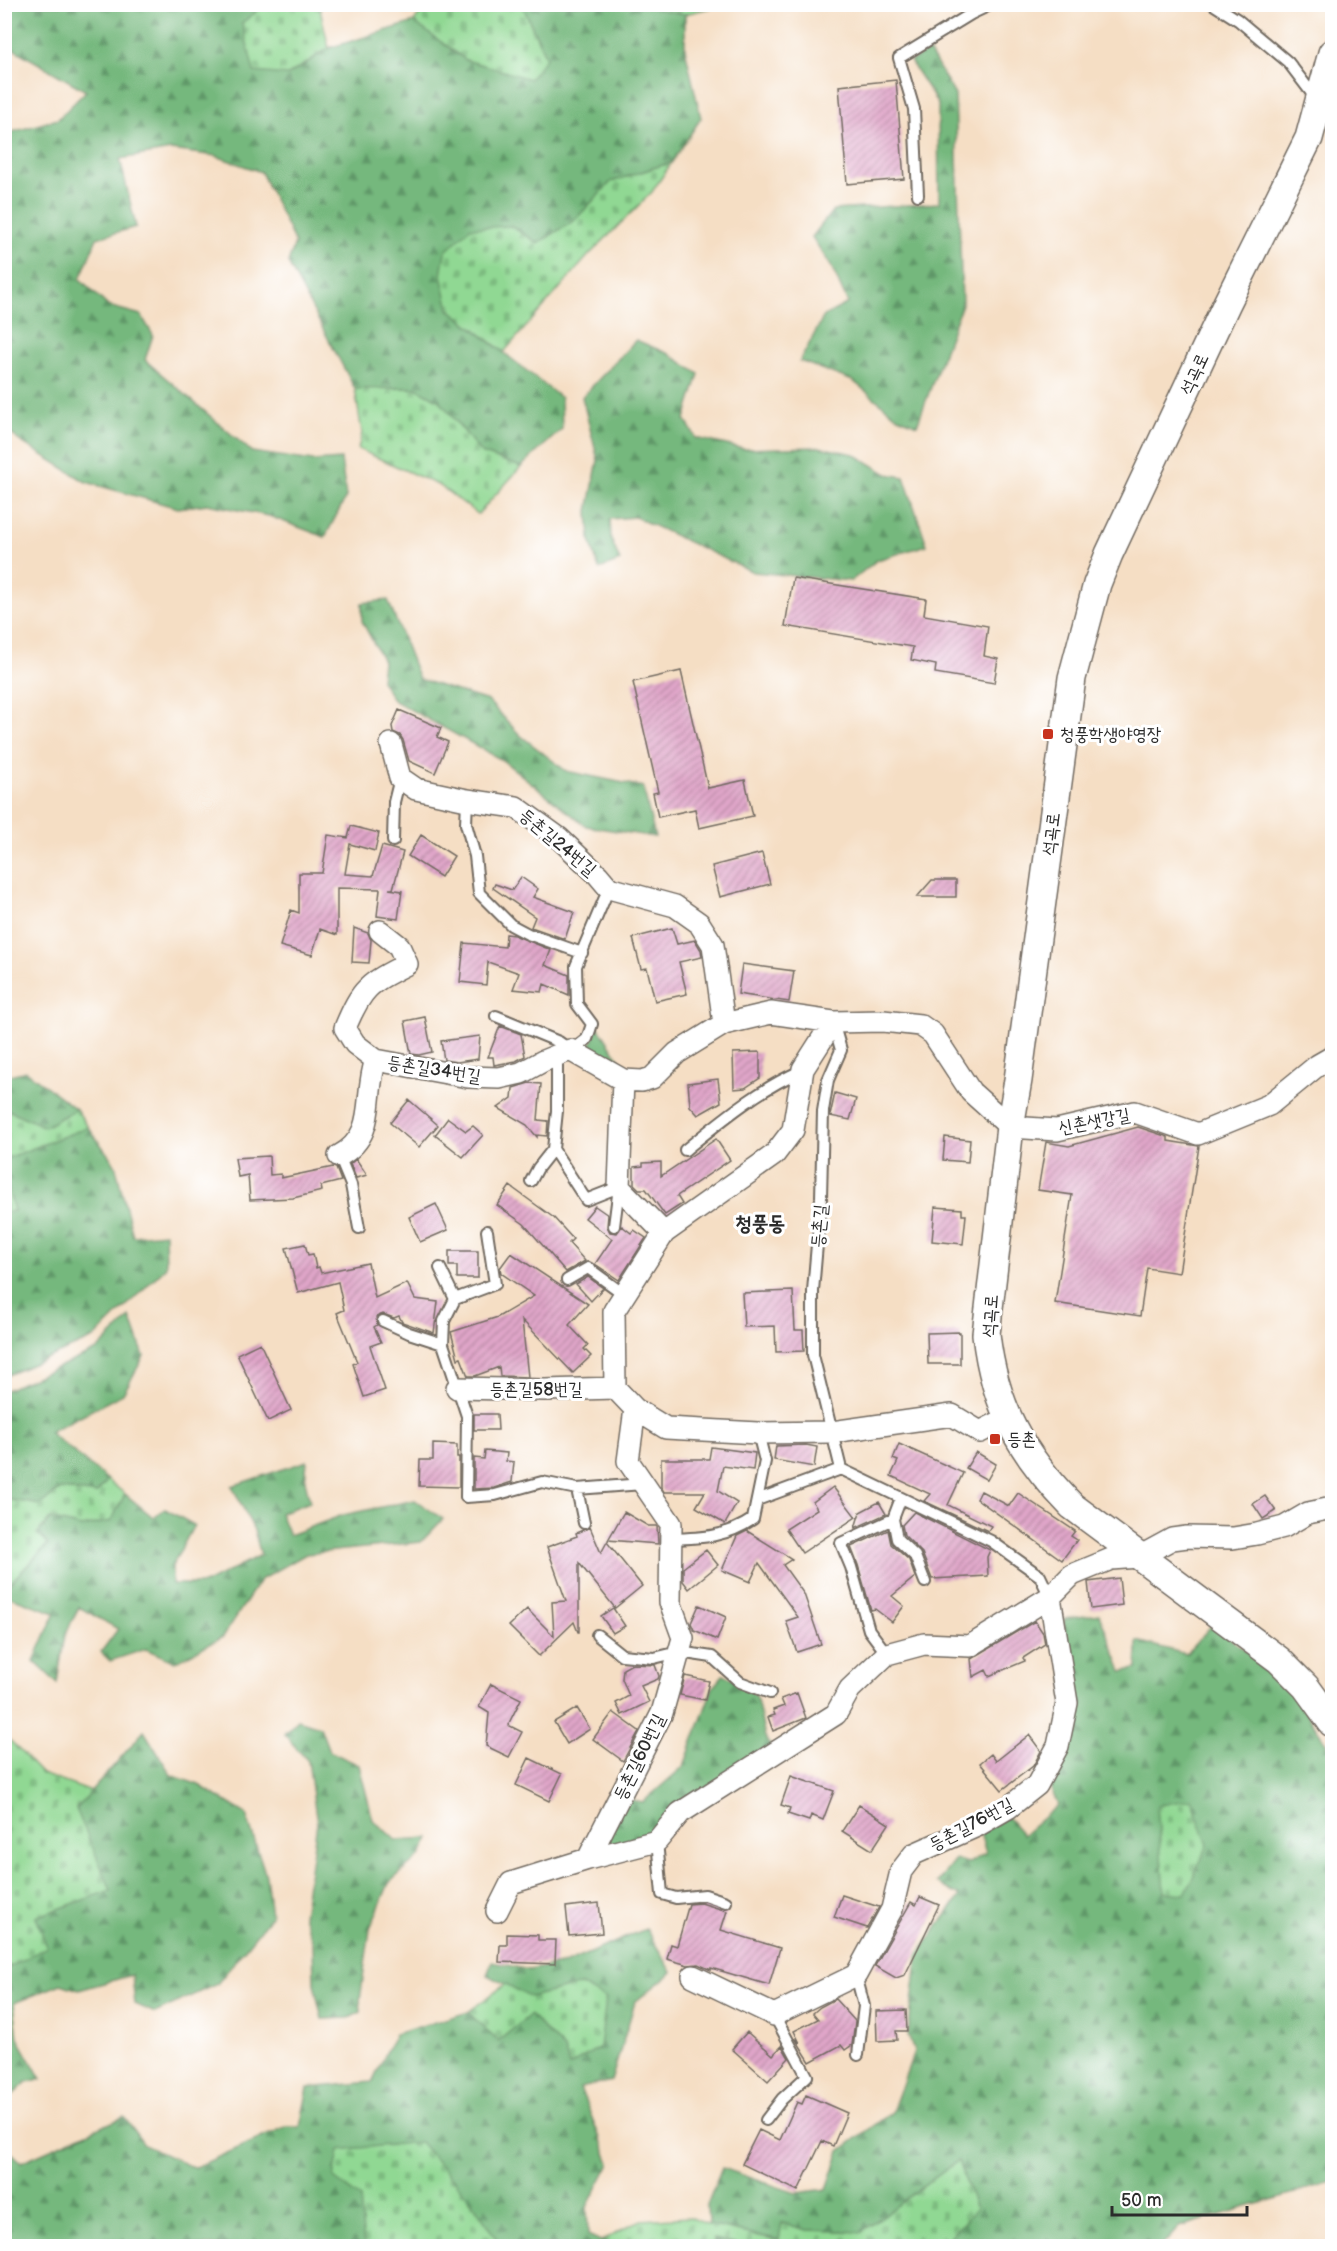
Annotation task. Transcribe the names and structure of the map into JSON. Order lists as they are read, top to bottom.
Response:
{
  "streets": {
    "street": [
      "석곡로",
      "등촌길24번길",
      "등촌길34번길",
      "신촌샛강길",
      "등촌길58번길",
      "등촌길60번길",
      "등촌길76번길"
    ],
    "lane": ["등촌길"]
  },
  "crossings": [
    ["석곡로", "신촌샛강길"],
    ["등촌길24번길", "등촌길34번길"]
  ],
  "districts": ["청풍동"],
  "places": {
    "transit": ["청풍학생야영장", "등촌"]
  },
  "scale_bar": "50 m"
}
